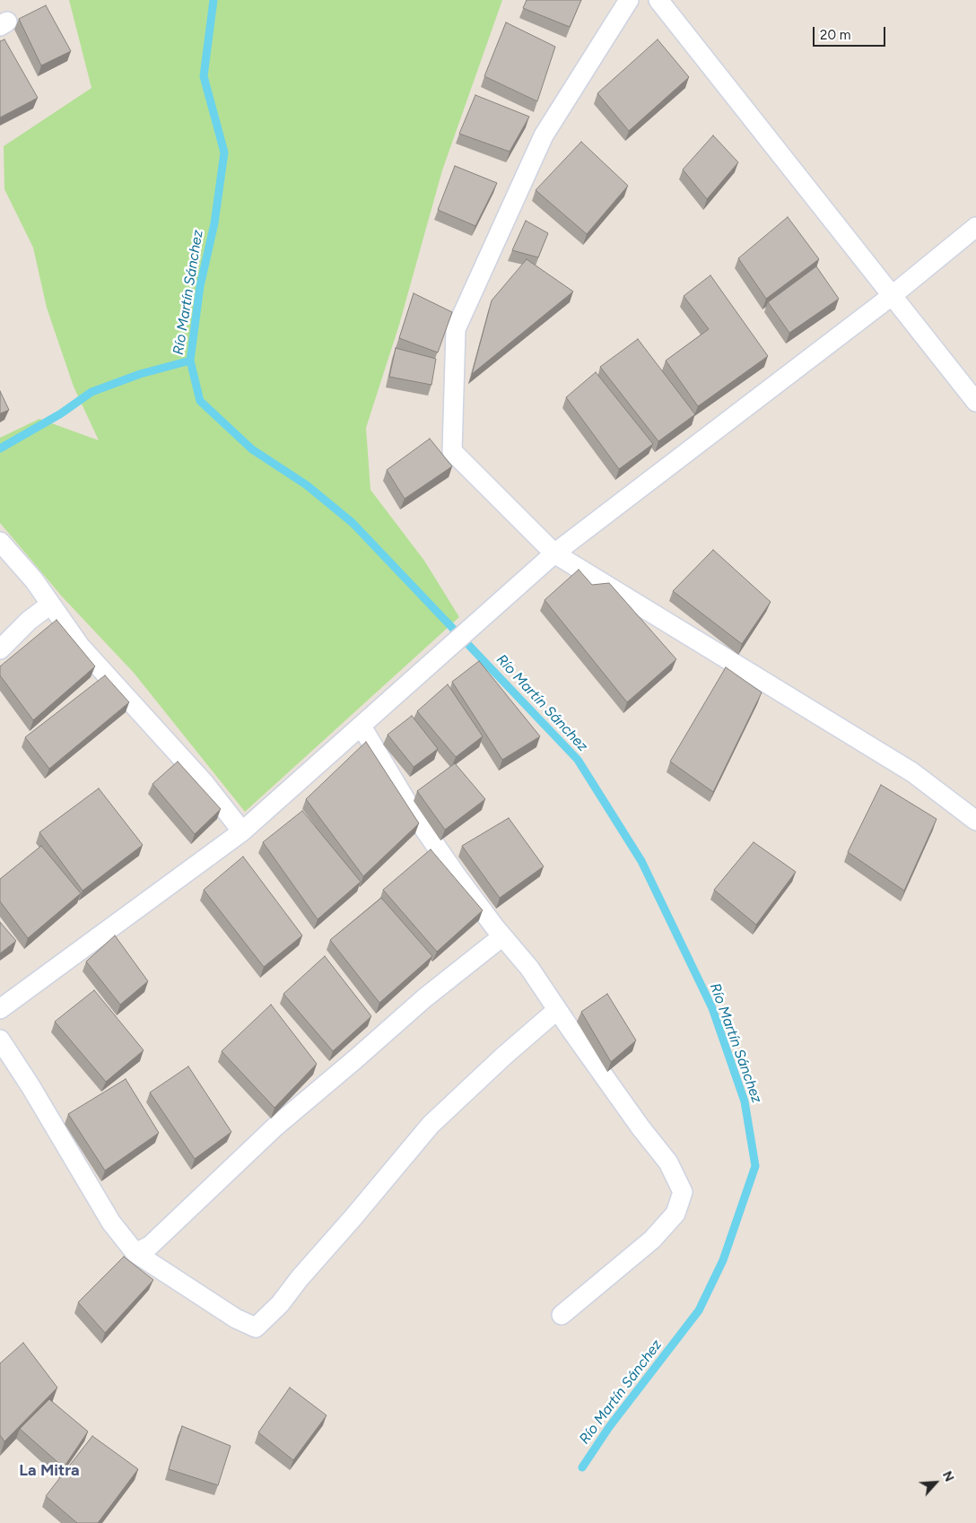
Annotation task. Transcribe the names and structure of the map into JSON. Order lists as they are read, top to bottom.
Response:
{
  "districts": ["La Mitra"],
  "water": ["Río Martín Sánchez"],
  "scale_bar": "20 m",
  "north": "top right"
}
